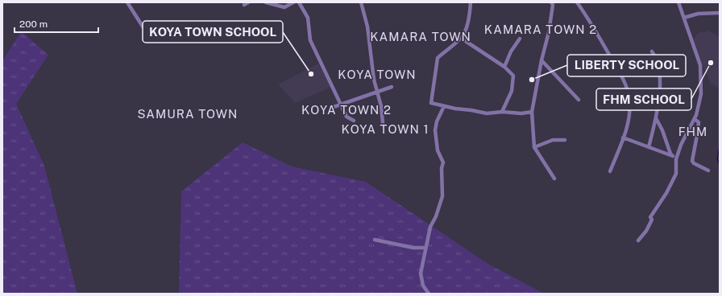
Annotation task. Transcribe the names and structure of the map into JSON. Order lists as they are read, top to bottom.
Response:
{
  "districts": [
    "KAMARA TOWN 2",
    "KAMARA TOWN",
    "KOYA TOWN",
    "KOYA TOWN 2",
    "SAMURA TOWN",
    "KOYA TOWN 1",
    "FHM"
  ],
  "places": ["FHM SCHOOL", "KOYA TOWN SCHOOL", "LIBERTY SCHOOL"],
  "scale_bar": "200 m"
}
